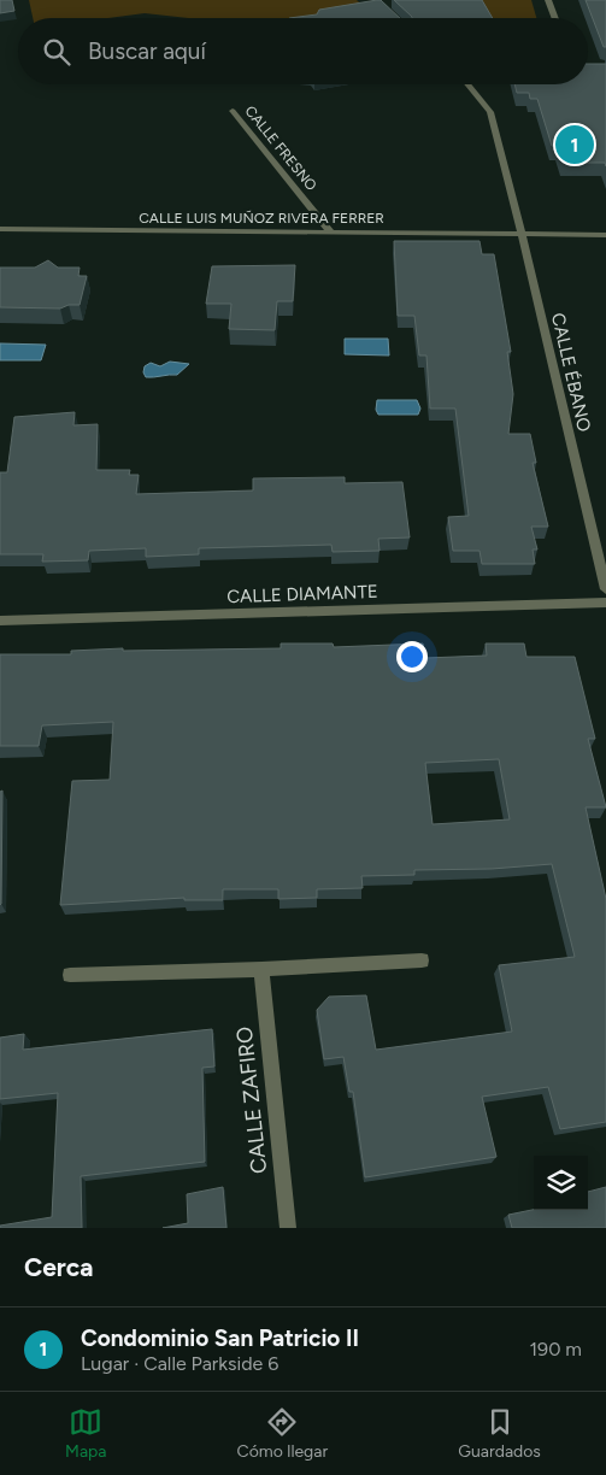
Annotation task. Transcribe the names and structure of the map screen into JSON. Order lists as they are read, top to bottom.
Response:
{
  "streets": {
    "street": [
      "CALLE FRESNO",
      "CALLE LUIS MUÑOZ RIVERA FERRER",
      "CALLE ÉBANO",
      "CALLE DIAMANTE",
      "CALLE ZAFIRO"
    ]
  },
  "crossings": [
    ["CALLE FRESNO", "CALLE LUIS MUÑOZ RIVERA FERRER"],
    ["CALLE LUIS MUÑOZ RIVERA FERRER", "CALLE ÉBANO"]
  ],
  "page": {
    "search": "Buscar aquí",
    "pins": "1",
    "heading": "Cerca",
    "list": [
      {
        "mark": "1",
        "name": "Condominio San Patricio II",
        "note": "Lugar · Calle Parkside 6",
        "value": "190 m"
      }
    ],
    "nav": ["Mapa", "Cómo llegar", "Guardados"]
  }
}
